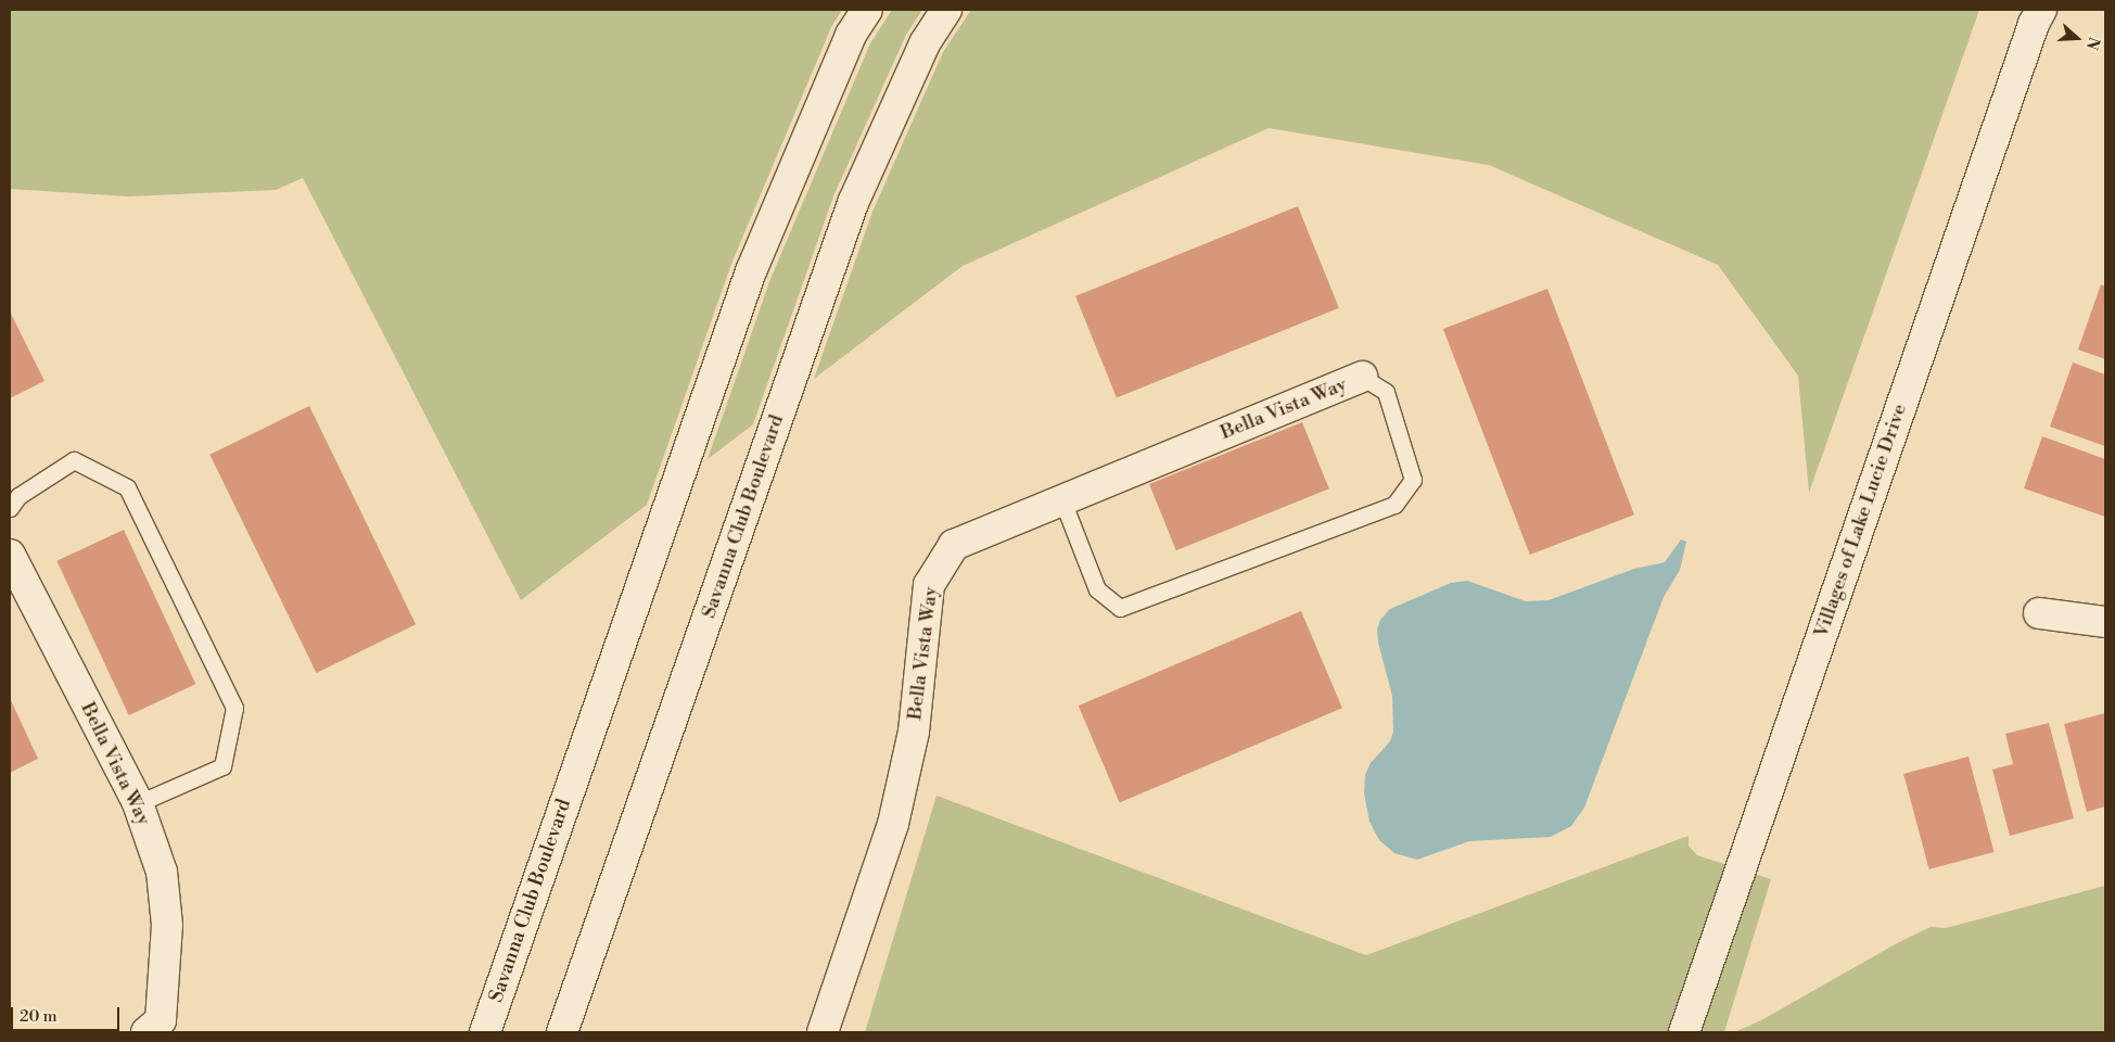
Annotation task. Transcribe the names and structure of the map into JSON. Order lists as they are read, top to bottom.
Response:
{
  "streets": {
    "street": ["Bella Vista Way", "Savanna Club Boulevard", "Villages of Lake Lucie Drive"]
  },
  "scale_bar": "20 m",
  "north": "right"
}
